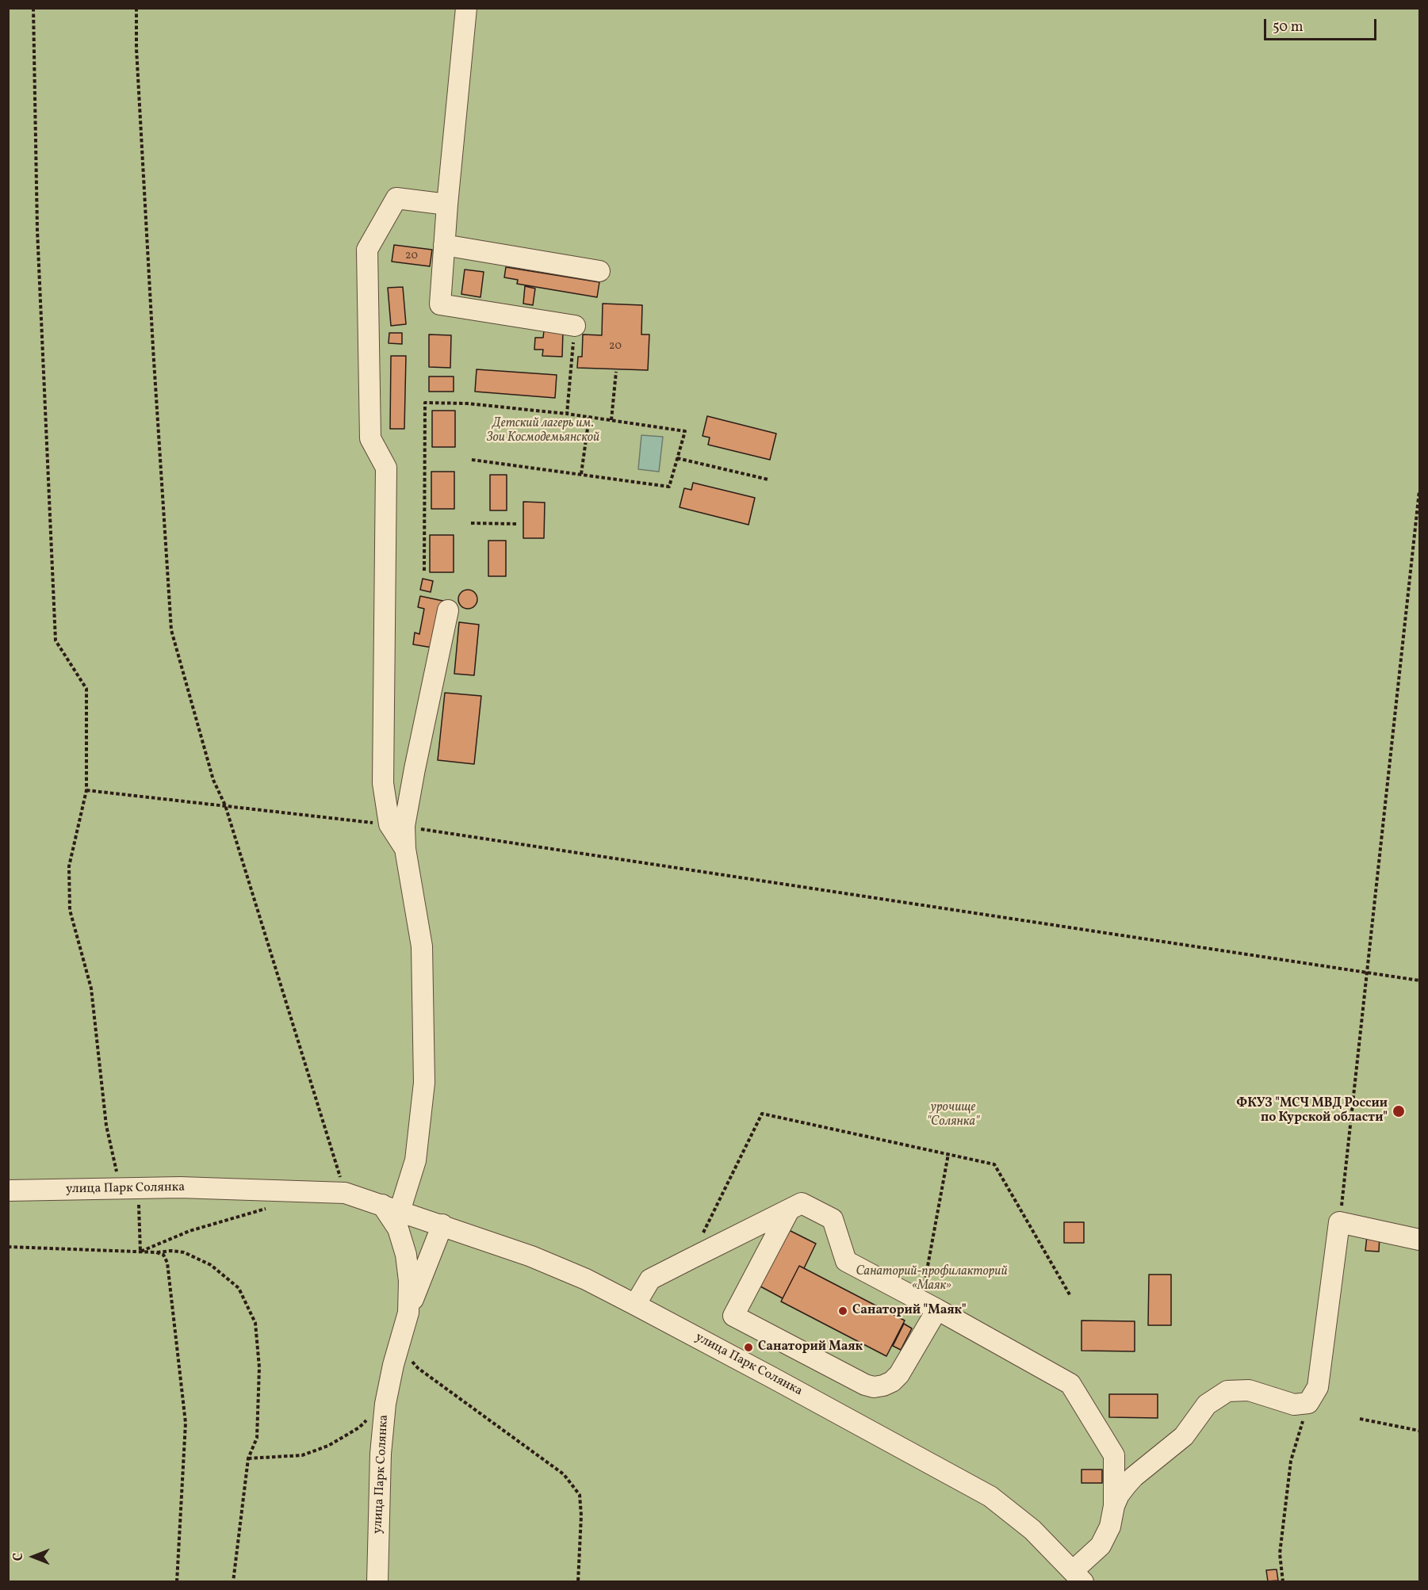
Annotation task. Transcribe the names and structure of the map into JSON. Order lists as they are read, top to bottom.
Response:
{
  "streets": {
    "street": ["улица Парк Солянка"]
  },
  "parks": ["Детский лагерь им. Зои Космодемьянской", "урочище \"Солянка\"", "Санаторий-профилакторий «Маяк»"],
  "places": ["ФКУЗ \"МСЧ МВД России по Курской области\"", "Санаторий \"Маяк\"", "Санаторий Маяк"],
  "house_numbers": ["20", "20"],
  "scale_bar": "50 m",
  "north": "left"
}
